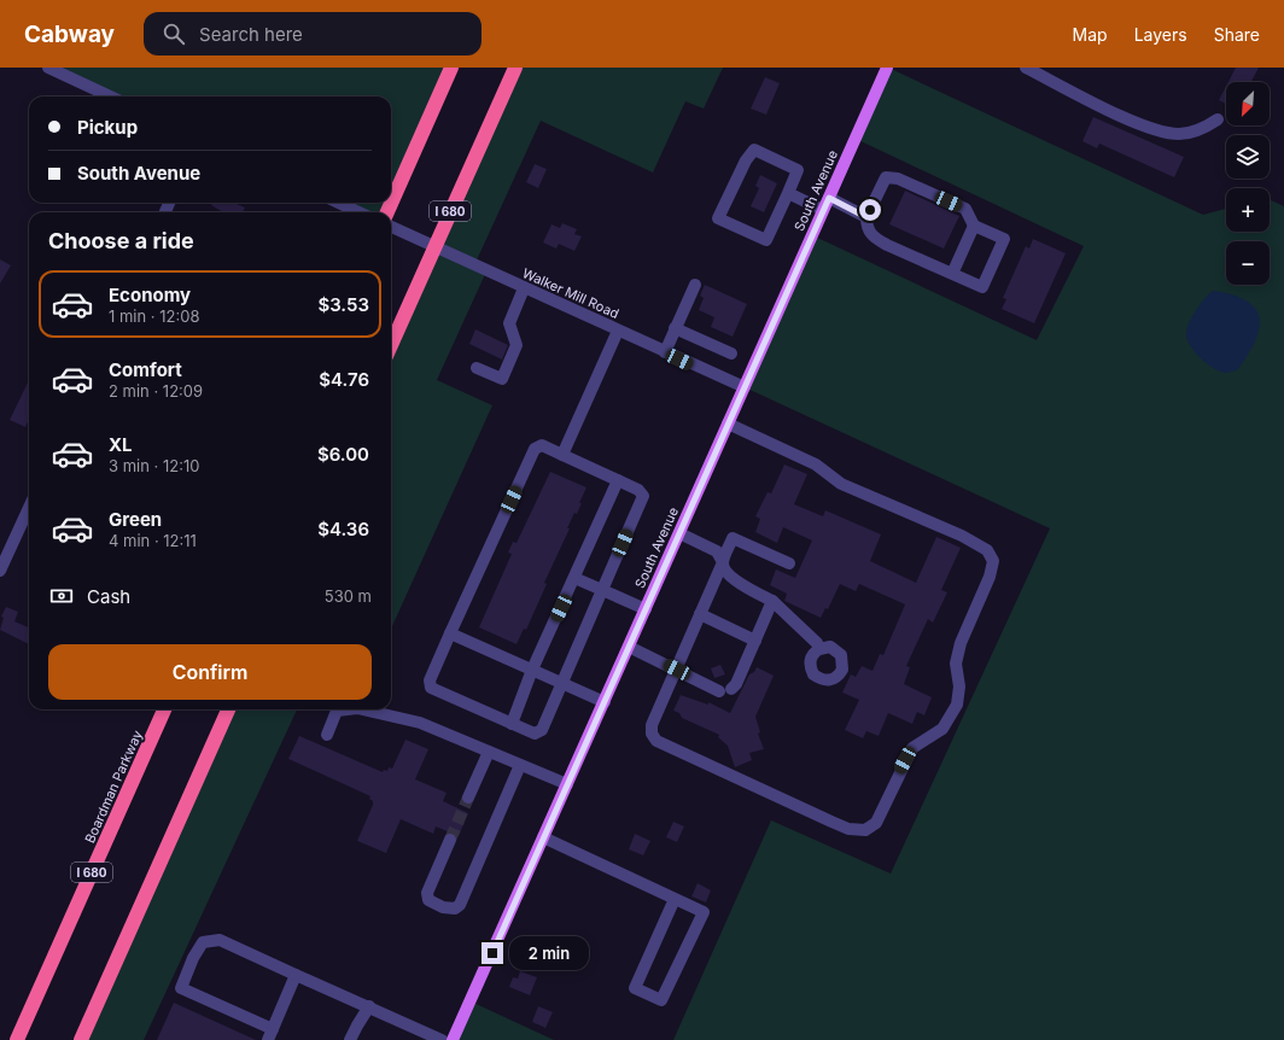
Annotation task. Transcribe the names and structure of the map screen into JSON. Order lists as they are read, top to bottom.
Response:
{
  "streets": {
    "highway": ["I 680", "Boardman Parkway"],
    "main road": ["South Avenue"],
    "street": ["Walker Mill Road"]
  },
  "crossings": [
    ["South Avenue", "Walker Mill Road"]
  ],
  "north": "bottom left",
  "page": {
    "header": "Cabway",
    "search": "Search here",
    "nav": ["Map", "Layers", "Share"],
    "map_buttons": ["+", "−"],
    "banner": ["Pickup", "South Avenue"],
    "heading": "Choose a ride",
    "list": [
      {
        "name": "Economy",
        "note": "1 min · 12:08",
        "value": "$3.53"
      },
      {
        "name": "Comfort",
        "note": "2 min · 12:09",
        "value": "$4.76"
      },
      {
        "name": "XL",
        "note": "3 min · 12:10",
        "value": "$6.00"
      },
      {
        "name": "Green",
        "note": "4 min · 12:11",
        "value": "$4.36"
      }
    ],
    "pay": ["Cash", "530 m"],
    "buttons": "Confirm",
    "bubble": "2 min"
  }
}
